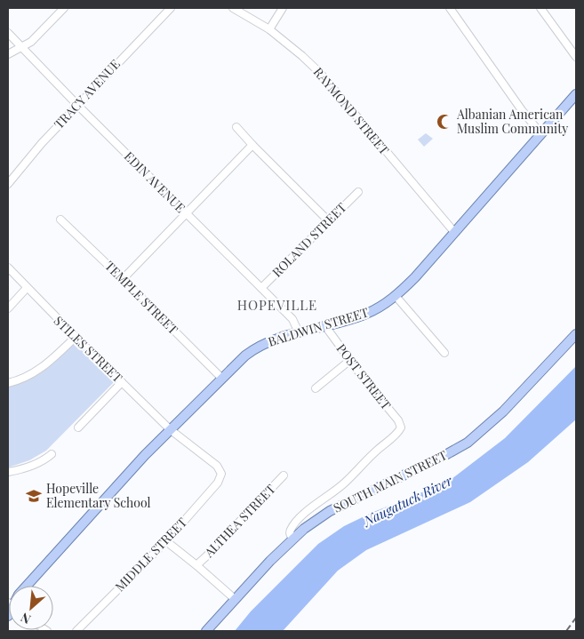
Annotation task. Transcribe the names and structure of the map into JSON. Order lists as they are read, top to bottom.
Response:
{
  "streets": {
    "main road": ["BALDWIN STREET", "SOUTH MAIN STREET"],
    "street": [
      "TRACY AVENUE",
      "RAYMOND STREET",
      "EDIN AVENUE",
      "ROLAND STREET",
      "TEMPLE STREET",
      "STILES STREET",
      "POST STREET",
      "ALTHEA STREET",
      "MIDDLE STREET"
    ]
  },
  "crossings": [
    ["TRACY AVENUE", "EDIN AVENUE"],
    ["RAYMOND STREET", "BALDWIN STREET"],
    ["EDIN AVENUE", "ROLAND STREET"],
    ["EDIN AVENUE", "BALDWIN STREET"],
    ["TEMPLE STREET", "BALDWIN STREET"],
    ["BALDWIN STREET", "STILES STREET"],
    ["BALDWIN STREET", "POST STREET"],
    ["STILES STREET", "MIDDLE STREET"],
    ["POST STREET", "SOUTH MAIN STREET"]
  ],
  "districts": ["HOPEVILLE"],
  "water": ["Naugatuck River"],
  "places": {
    "mosque": ["Albanian American Muslim Community"],
    "school or university": ["Hopeville Elementary School"]
  },
  "north": "bottom left"
}
